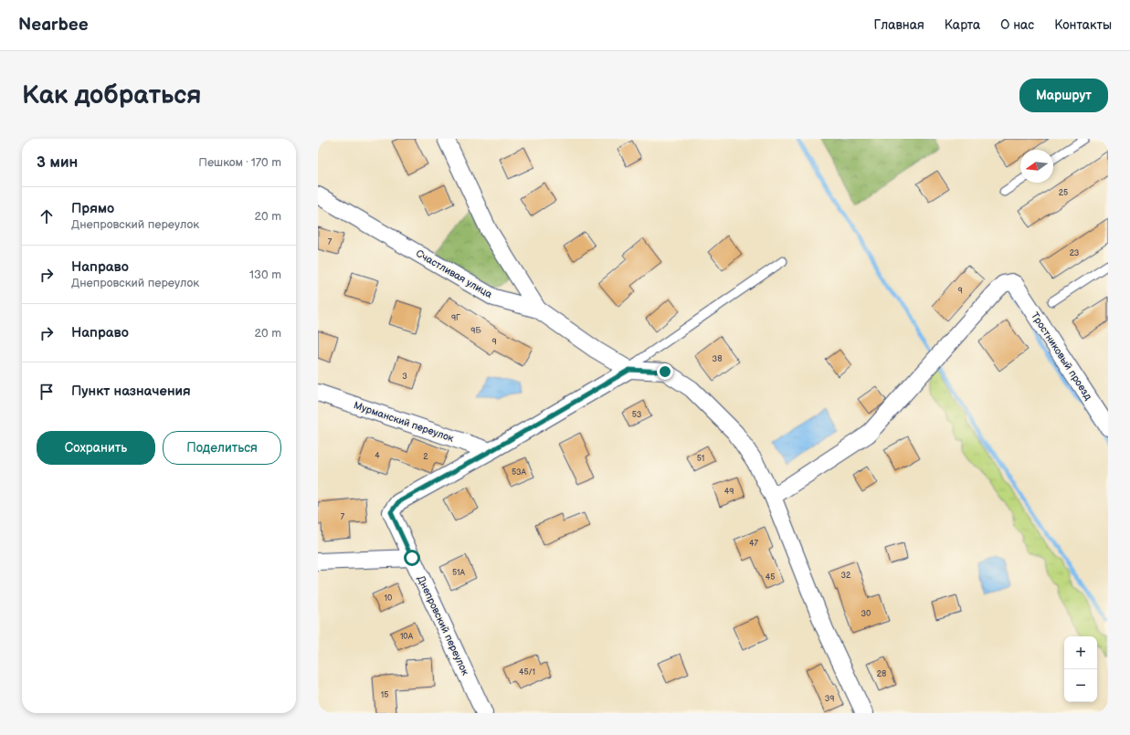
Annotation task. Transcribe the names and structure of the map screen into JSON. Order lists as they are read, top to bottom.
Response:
{
  "streets": {
    "street": [
      "Счастливая улица",
      "Тростниковый проезд",
      "Мурманский переулок",
      "Днепровский переулок"
    ]
  },
  "crossings": [
    ["Счастливая улица", "Днепровский переулок"],
    ["Мурманский переулок", "Днепровский переулок"]
  ],
  "house_numbers": [
    "25",
    "7",
    "23",
    "9",
    "9Г",
    "9Б",
    "9",
    "38",
    "3",
    "53",
    "4",
    "2",
    "51",
    "53А",
    "49",
    "7",
    "47",
    "51А",
    "32",
    "45",
    "10",
    "30",
    "10А",
    "45/1",
    "28",
    "15",
    "39"
  ],
  "north": "left",
  "page": {
    "header": "Nearbee",
    "nav": [
      "Главная",
      "Карта",
      "О нас",
      "Контакты"
    ],
    "buttons": [
      "Маршрут",
      ["Сохранить", "Поделиться"]
    ],
    "title": "Как добраться",
    "heading": ["3 мин", "Пешком · 170 m"],
    "list": [
      ["Прямо", "Днепровский переулок", "20 m"],
      ["Направо", "Днепровский переулок", "130 m"],
      ["Направо", "20 m"],
      "Пункт назначения"
    ],
    "map_buttons": ["+", "−"]
  }
}
